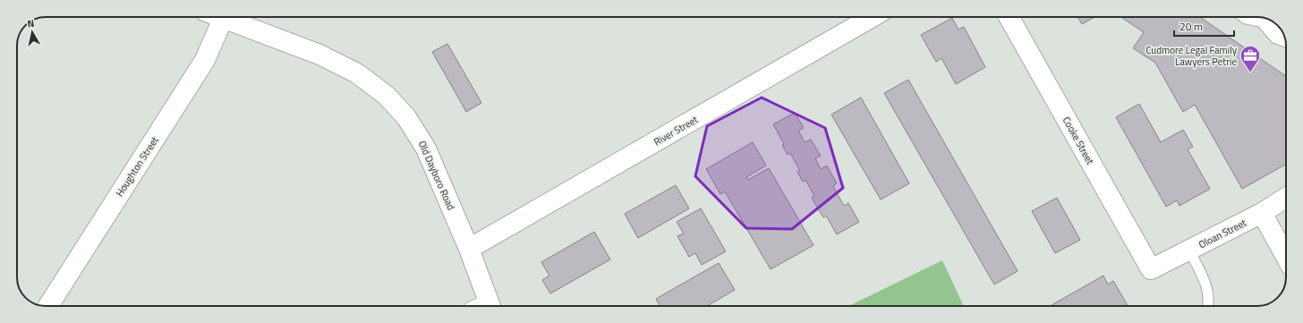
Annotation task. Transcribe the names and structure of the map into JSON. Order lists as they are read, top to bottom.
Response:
{
  "streets": {
    "main road": [
      "River Street",
      "Cooke Street",
      "Houghton Street",
      "Old Dayboro Road",
      "Oloan Street"
    ]
  },
  "crossings": [
    ["River Street", "Old Dayboro Road"],
    ["Cooke Street", "Oloan Street"],
    ["Houghton Street", "Old Dayboro Road"]
  ],
  "places": {
    "office": ["Cudmore Legal Family Lawyers Petrie"]
  },
  "scale_bar": "20 m",
  "north": "top"
}
